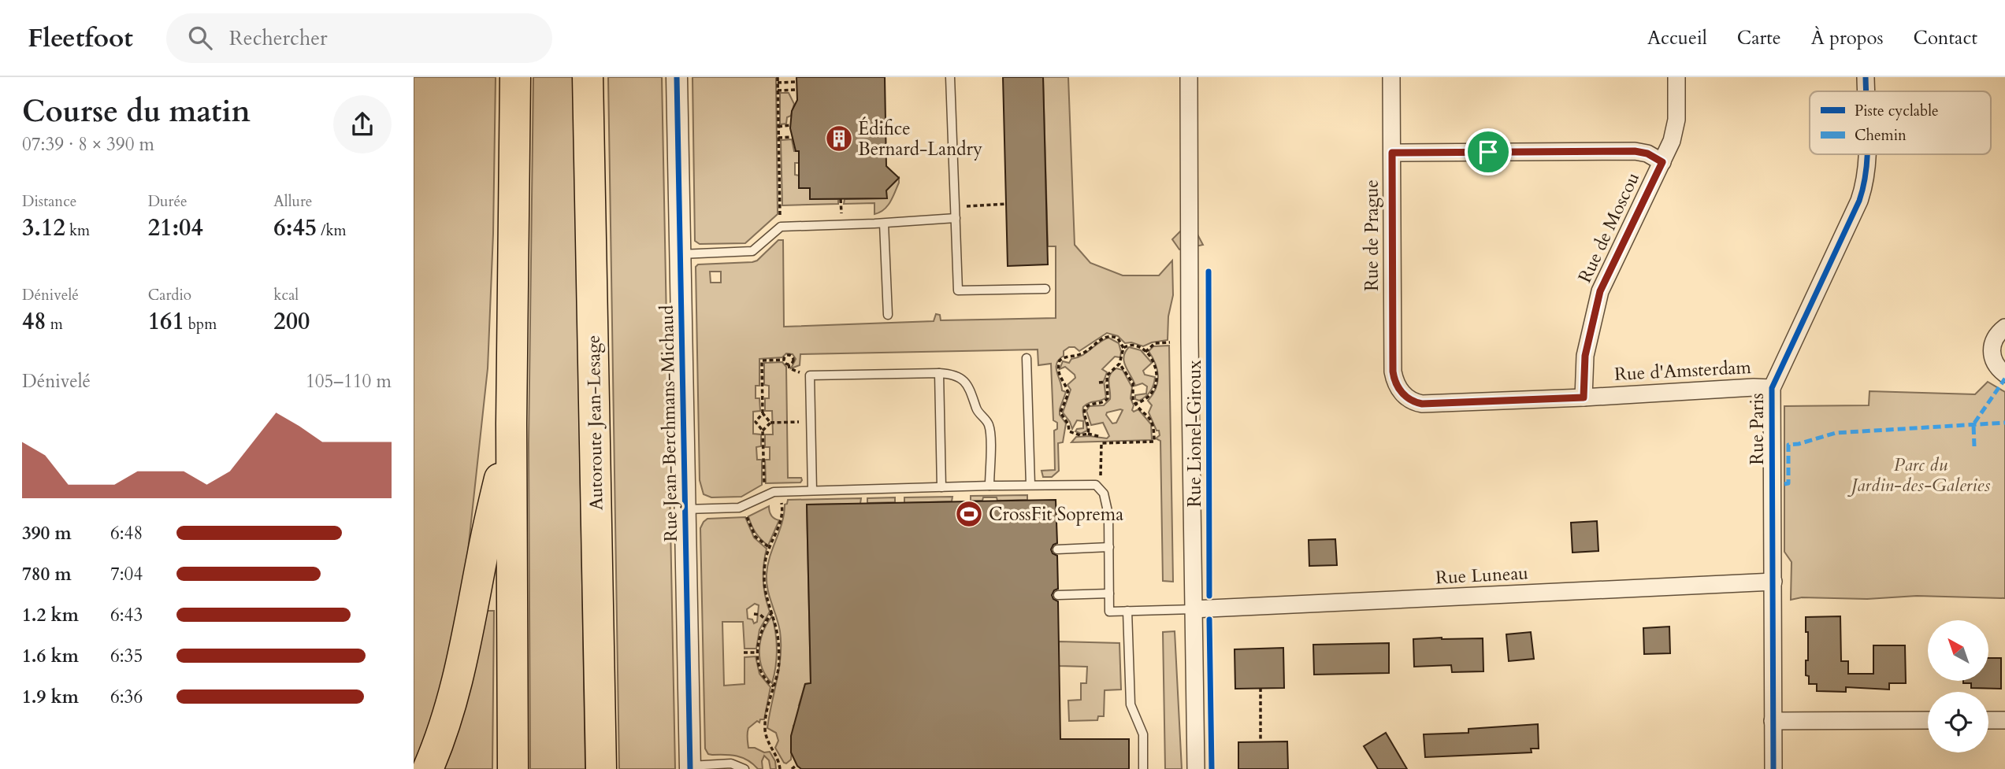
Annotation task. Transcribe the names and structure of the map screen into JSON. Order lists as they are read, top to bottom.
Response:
{
  "streets": {
    "highway": ["Autoroute Jean-Lesage"],
    "street": [
      "Rue de Moscou",
      "Rue de Prague",
      "Rue d'Amsterdam",
      "Rue Jean-Berchmans-Michaud",
      "Rue Paris",
      "Rue Lionel-Giroux",
      "Rue Luneau"
    ]
  },
  "crossings": [
    ["Rue de Moscou", "Rue d'Amsterdam"],
    ["Rue de Prague", "Rue d'Amsterdam"],
    ["Rue d'Amsterdam", "Rue Paris"],
    ["Rue Paris", "Rue Luneau"],
    ["Rue Lionel-Giroux", "Rue Luneau"]
  ],
  "parks": ["Parc du Jardin-des-Galeries"],
  "places": {
    "building": ["Édifice Bernard-Landry"],
    "sports": ["CrossFit Soprema"]
  },
  "legend": ["Piste cyclable", "Chemin"],
  "north": "top left",
  "page": {
    "header": "Fleetfoot",
    "search": "Rechercher",
    "nav": [
      "Accueil",
      "Carte",
      "À propos",
      "Contact"
    ],
    "heading": ["Course du matin", "07:39 · 8 × 390 m"],
    "stats": [
      ["Distance", "3.12 km"],
      ["Durée", "21:04"],
      ["Allure", "6:45 /km"],
      ["Dénivelé", "48 m"],
      ["Cardio", "161 bpm"],
      ["kcal", "200"]
    ],
    "chart": ["Dénivelé", "105–110 m"],
    "list": [
      {
        "name": "390 m",
        "note": "6:48"
      },
      {
        "name": "780 m",
        "note": "7:04"
      },
      {
        "name": "1.2 km",
        "note": "6:43"
      },
      {
        "name": "1.6 km",
        "note": "6:35"
      },
      {
        "name": "1.9 km",
        "note": "6:36"
      }
    ]
  }
}
